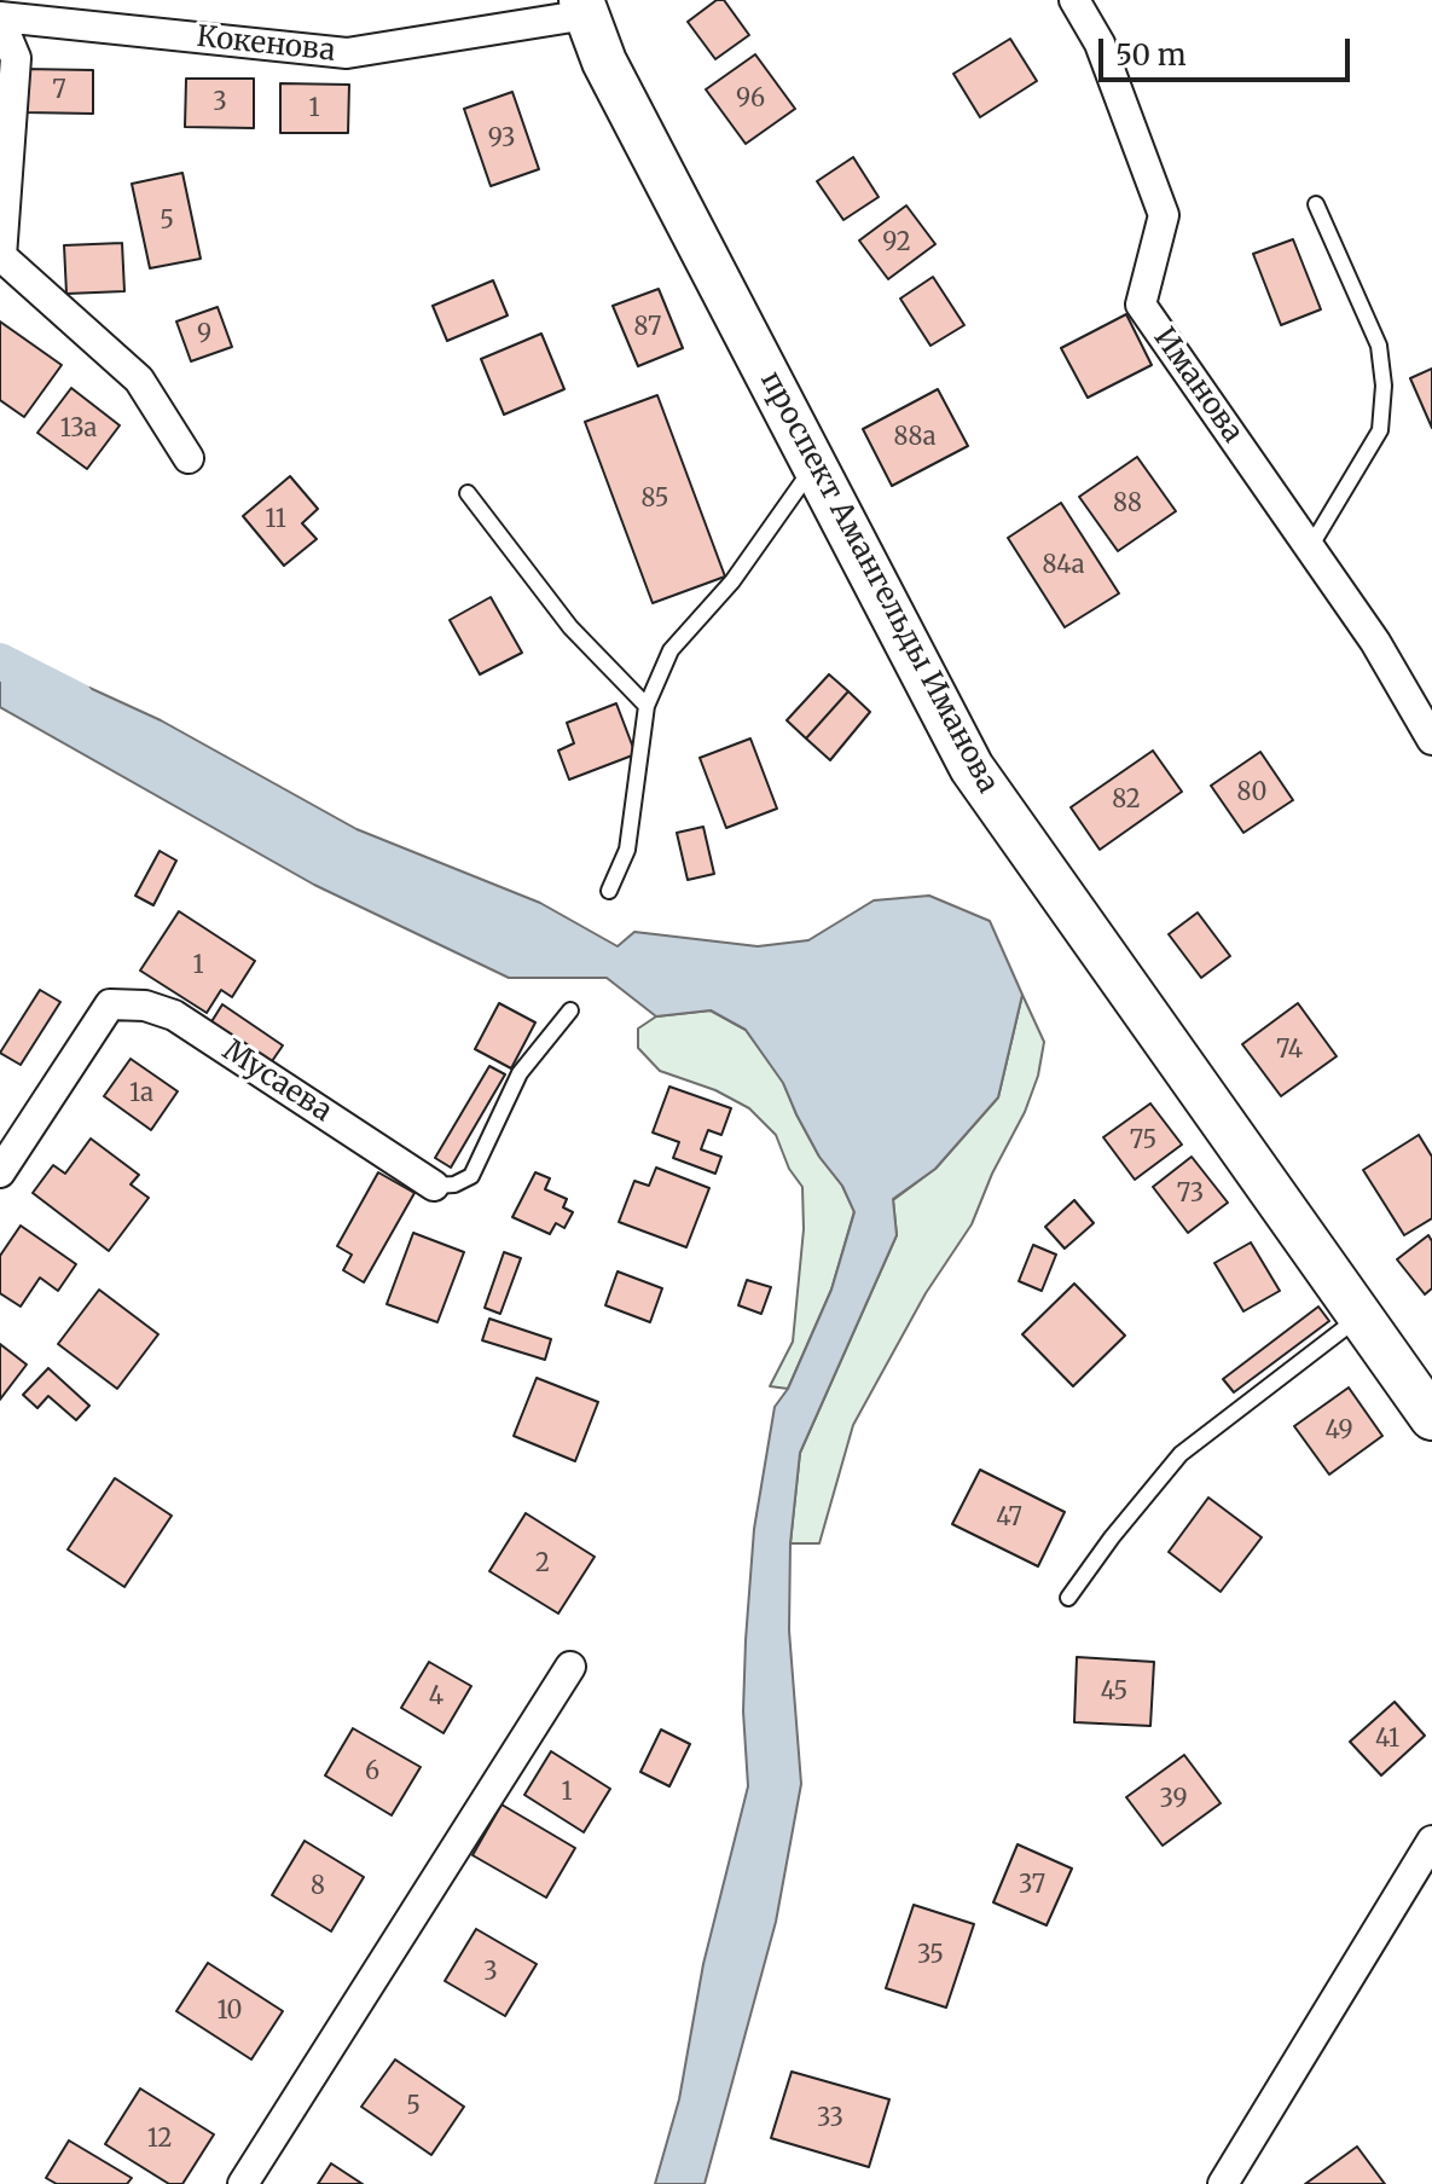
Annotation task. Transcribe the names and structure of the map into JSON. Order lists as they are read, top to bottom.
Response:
{
  "streets": {
    "main road": ["проспект Амангельды Иманова"],
    "street": ["Кокенова", "Иманова", "Мусаева"]
  },
  "crossings": [
    ["Кокенова", "проспект Амангельды Иманова"]
  ],
  "house_numbers": [
    "7",
    "96",
    "3",
    "1",
    "93",
    "5",
    "92",
    "87",
    "9",
    "13а",
    "88а",
    "85",
    "88",
    "11",
    "84а",
    "80",
    "82",
    "1",
    "74",
    "1а",
    "75",
    "73",
    "49",
    "47",
    "2",
    "45",
    "4",
    "41",
    "6",
    "1",
    "39",
    "37",
    "8",
    "35",
    "3",
    "10",
    "5",
    "33",
    "12"
  ],
  "scale_bar": "50 m"
}
